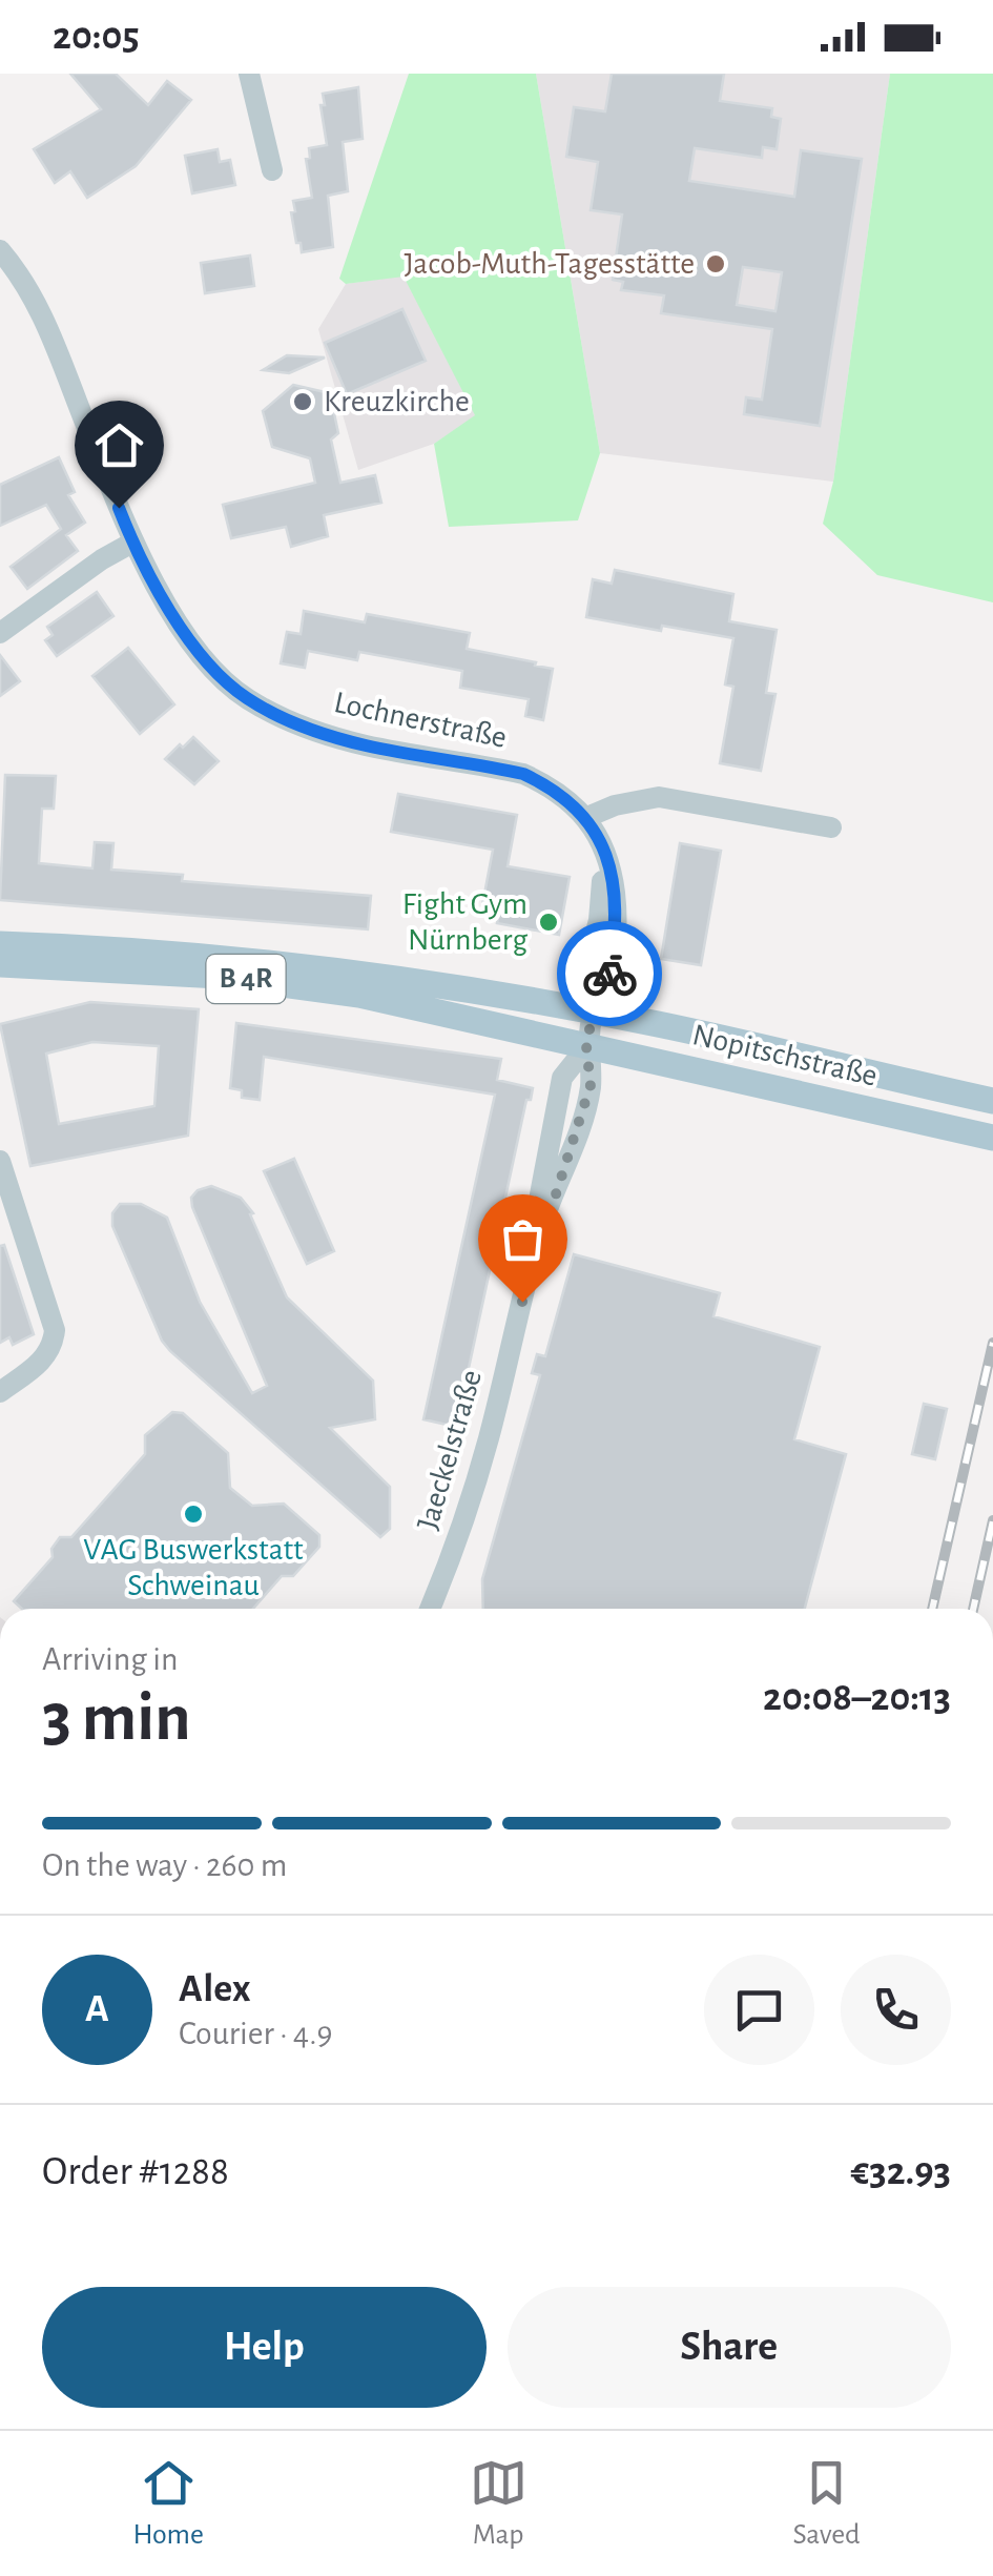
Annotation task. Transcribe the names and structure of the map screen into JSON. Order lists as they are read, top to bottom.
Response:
{
  "streets": {
    "main road": ["B 4R", "Nopitschstraße"],
    "street": ["Lochnerstraße", "Jaeckelstraße"]
  },
  "crossings": [
    ["Lochnerstraße", "Nopitschstraße"],
    ["Lochnerstraße", "Jaeckelstraße"],
    ["Nopitschstraße", "Jaeckelstraße"]
  ],
  "places": [
    "Jacob-Muth-Tagesstätte",
    "Kreuzkirche",
    "Fight Gym Nürnberg",
    "VAG Buswerkstatt Schweinau"
  ],
  "page": {
    "status": "20:05",
    "heading": ["3 min", "Arriving in", "20:08–20:13"],
    "panel": [
      "Alex",
      "Courier · 4.9",
      "Order #1288",
      "€32.93"
    ],
    "bar": "On the way · 260 m",
    "round": "A",
    "buttons": ["Help", "Share"],
    "tabs": ["Home", "Map", "Saved"]
  }
}
